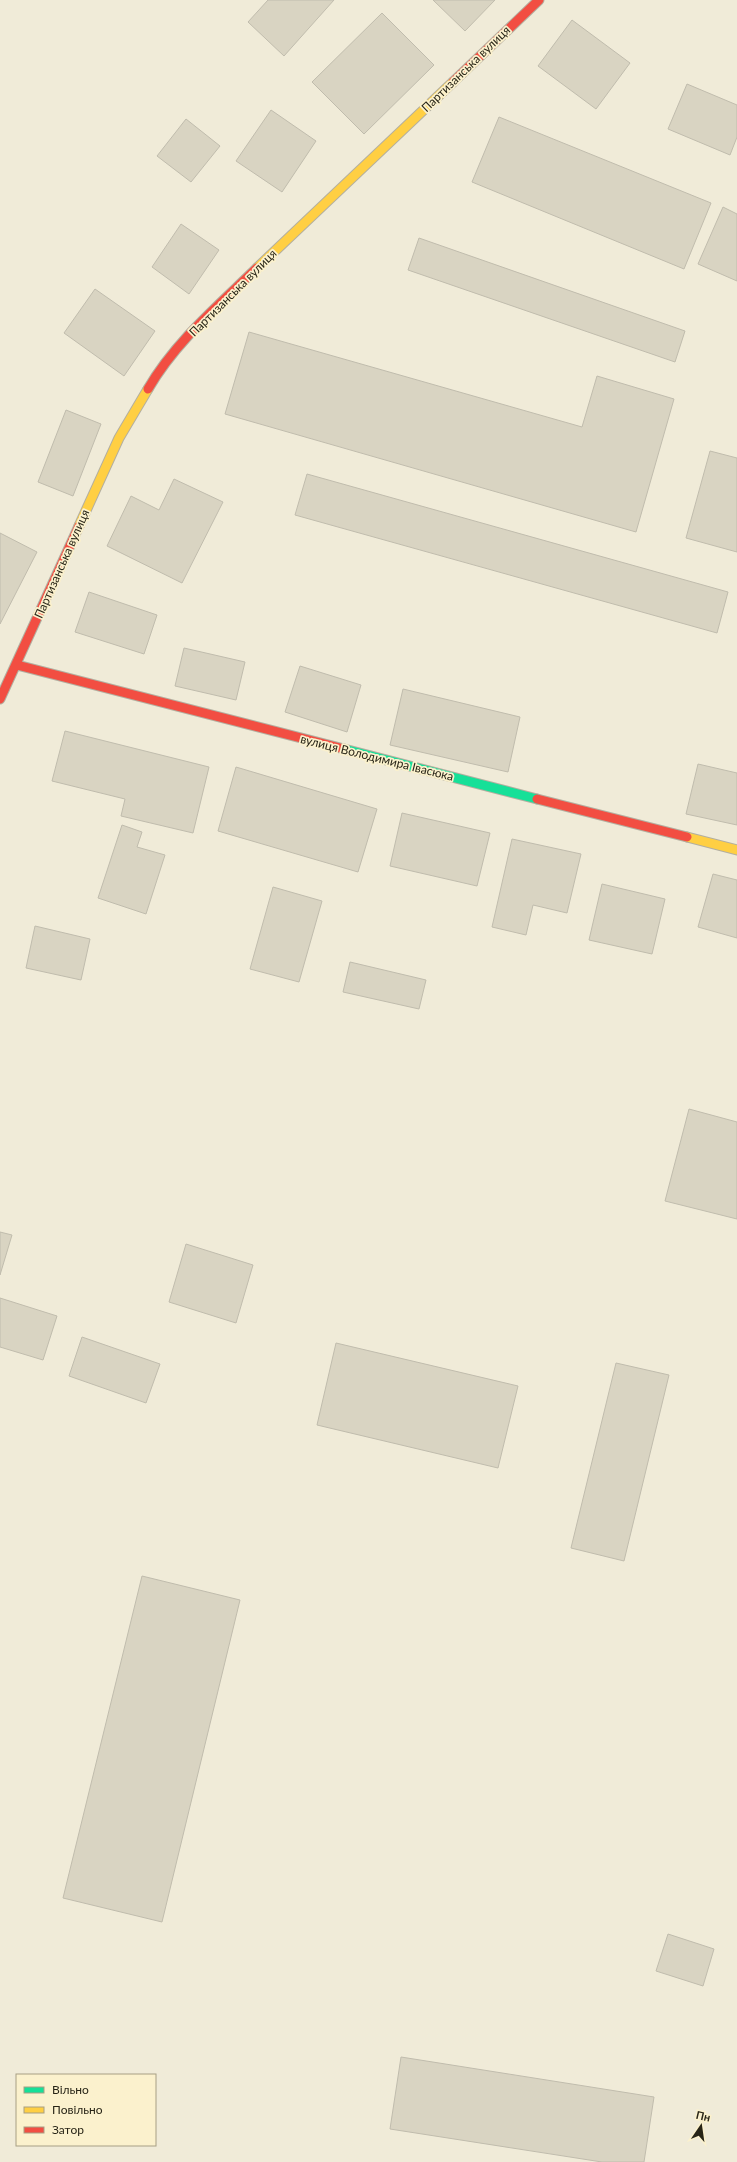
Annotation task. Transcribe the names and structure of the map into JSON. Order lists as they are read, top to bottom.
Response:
{
  "streets": {
    "street": ["Партизанська вулиця", "вулиця Володимира Івасюка"]
  },
  "crossings": [
    ["Партизанська вулиця", "вулиця Володимира Івасюка"]
  ],
  "legend": ["Вільно", "Повільно", "Затор"],
  "north": "top"
}
